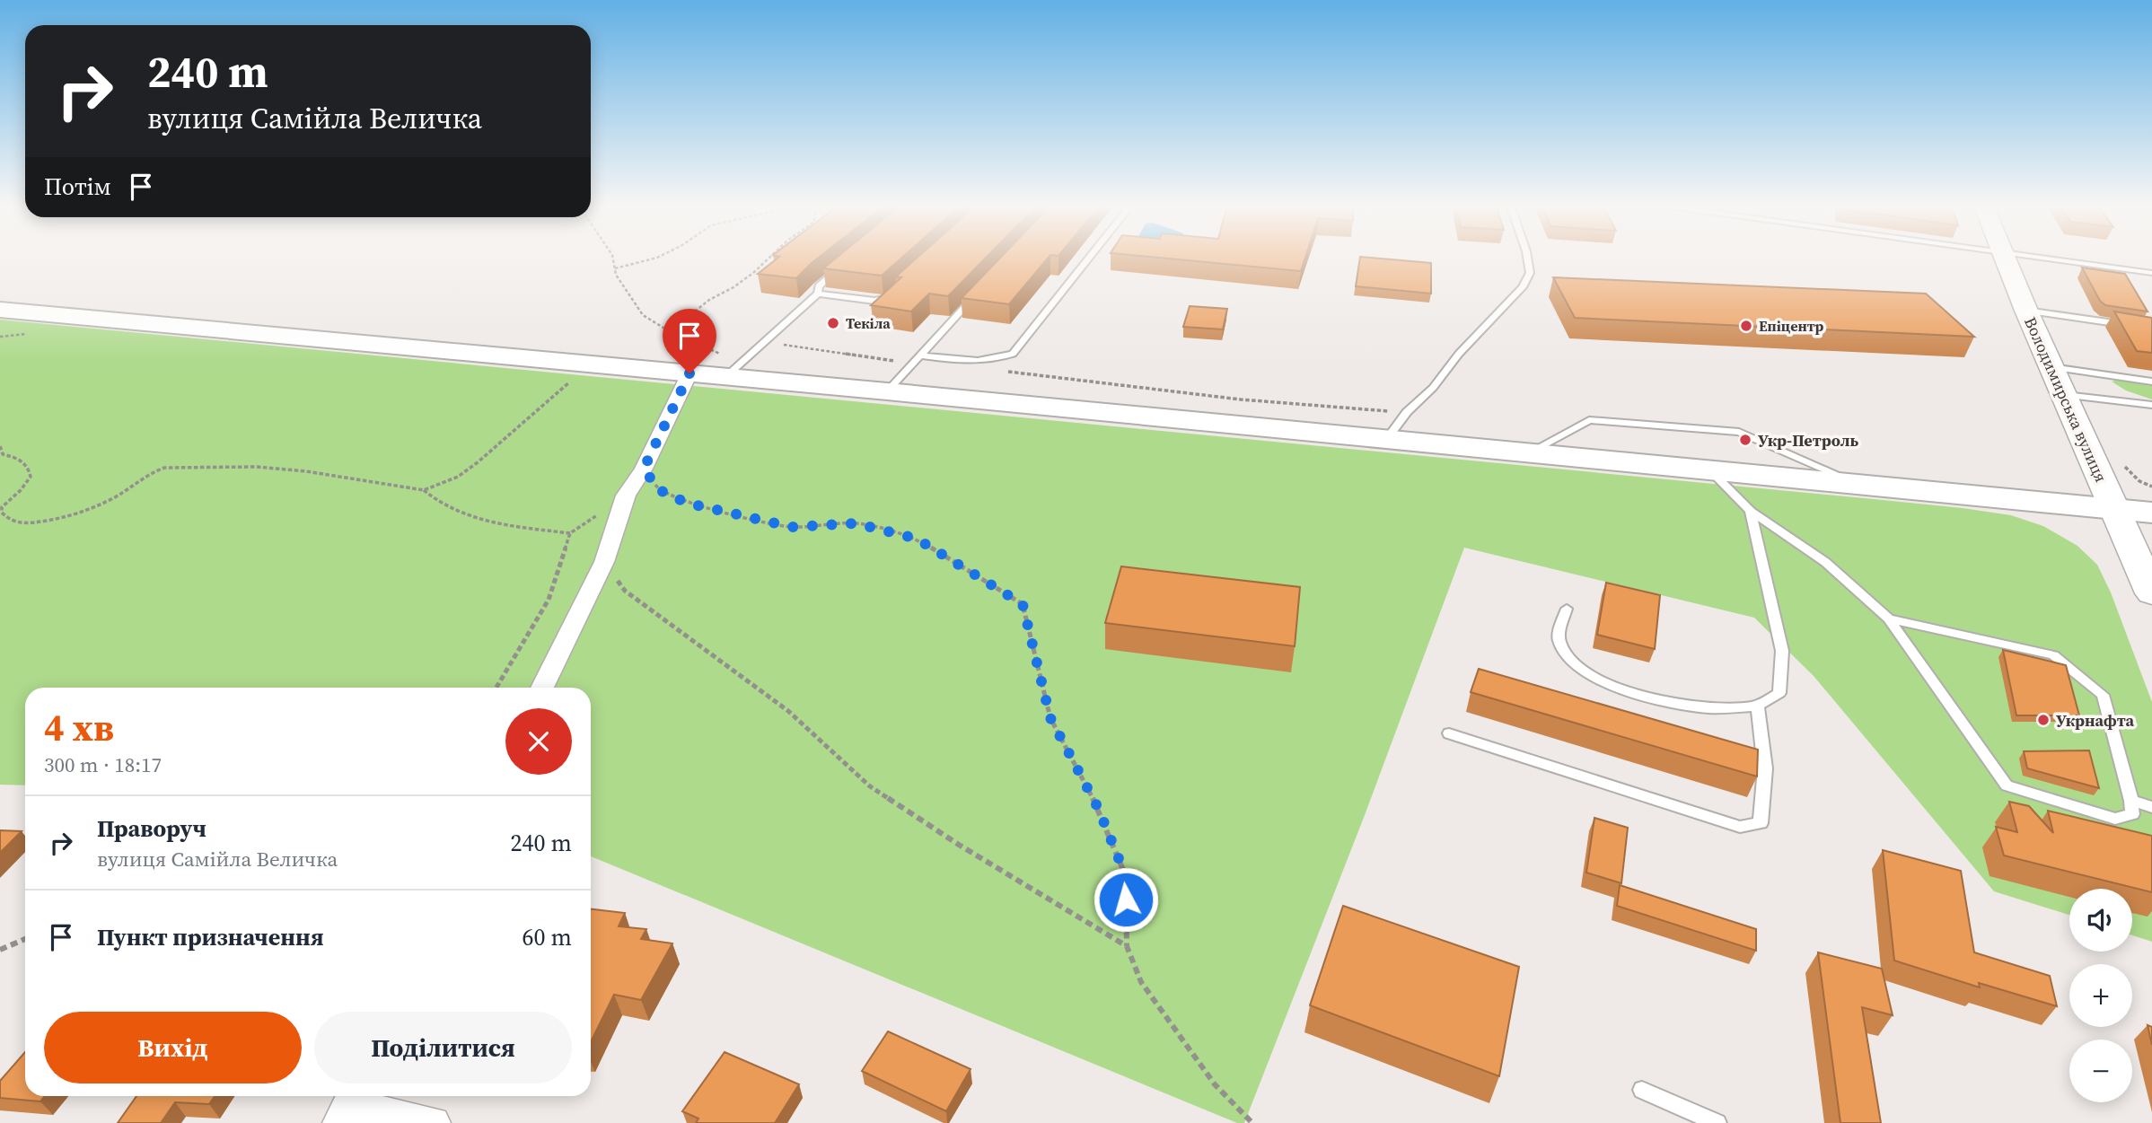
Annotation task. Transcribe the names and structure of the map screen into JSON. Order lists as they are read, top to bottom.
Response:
{
  "streets": {
    "main road": ["Володимирська вулиця"]
  },
  "places": [
    "Текіла",
    "Епіцентр",
    "Укр-Петроль",
    "Укрнафта"
  ],
  "page": {
    "turn": ["240 m", "вулиця Самійла Величка"],
    "then": "Потім",
    "heading": ["4 хв", "300 m · 18:17"],
    "list": [
      {
        "name": "Праворуч",
        "note": "вулиця Самійла Величка",
        "value": "240 m"
      },
      {
        "name": "Пункт призначення",
        "value": "60 m"
      }
    ],
    "map_buttons": ["+", "−"],
    "buttons": ["Вихід", "Поділитися"]
  }
}
